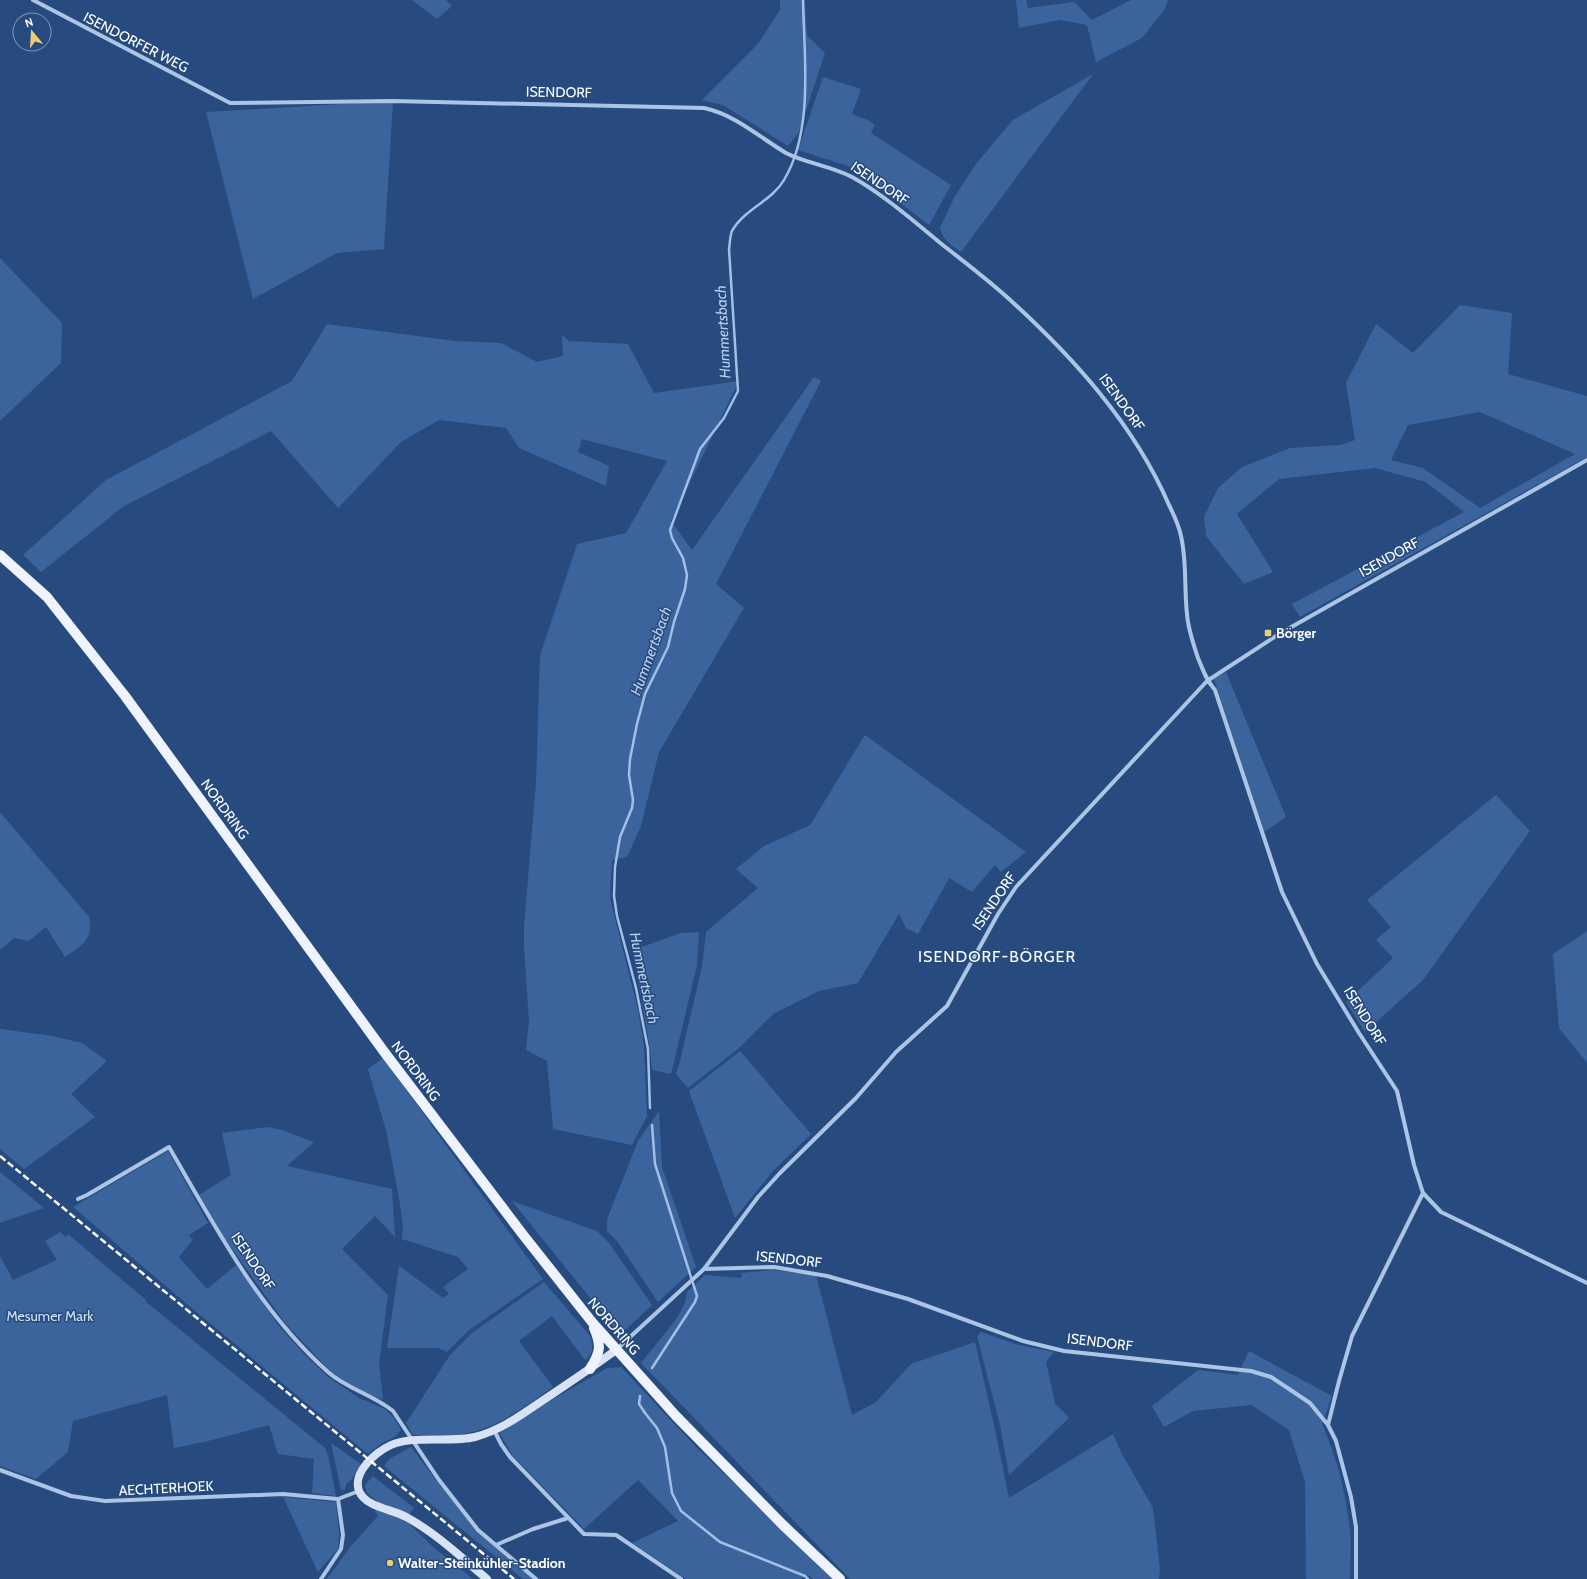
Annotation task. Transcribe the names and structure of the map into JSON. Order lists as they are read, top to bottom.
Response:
{
  "streets": {
    "main road": ["NORDRING"],
    "street": ["ISENDORFER WEG", "ISENDORF", "AECHTERHOEK"]
  },
  "crossings": [
    ["ISENDORFER WEG", "ISENDORF"],
    ["ISENDORF", "NORDRING"],
    ["ISENDORF", "AECHTERHOEK"]
  ],
  "districts": ["ISENDORF-BÖRGER"],
  "water": ["Hummertsbach"],
  "parks": ["Mesumer Mark"],
  "places": {
    "transit": ["Börger"],
    "other": ["Walter-Steinkühler-Stadion"]
  },
  "north": "top"
}
